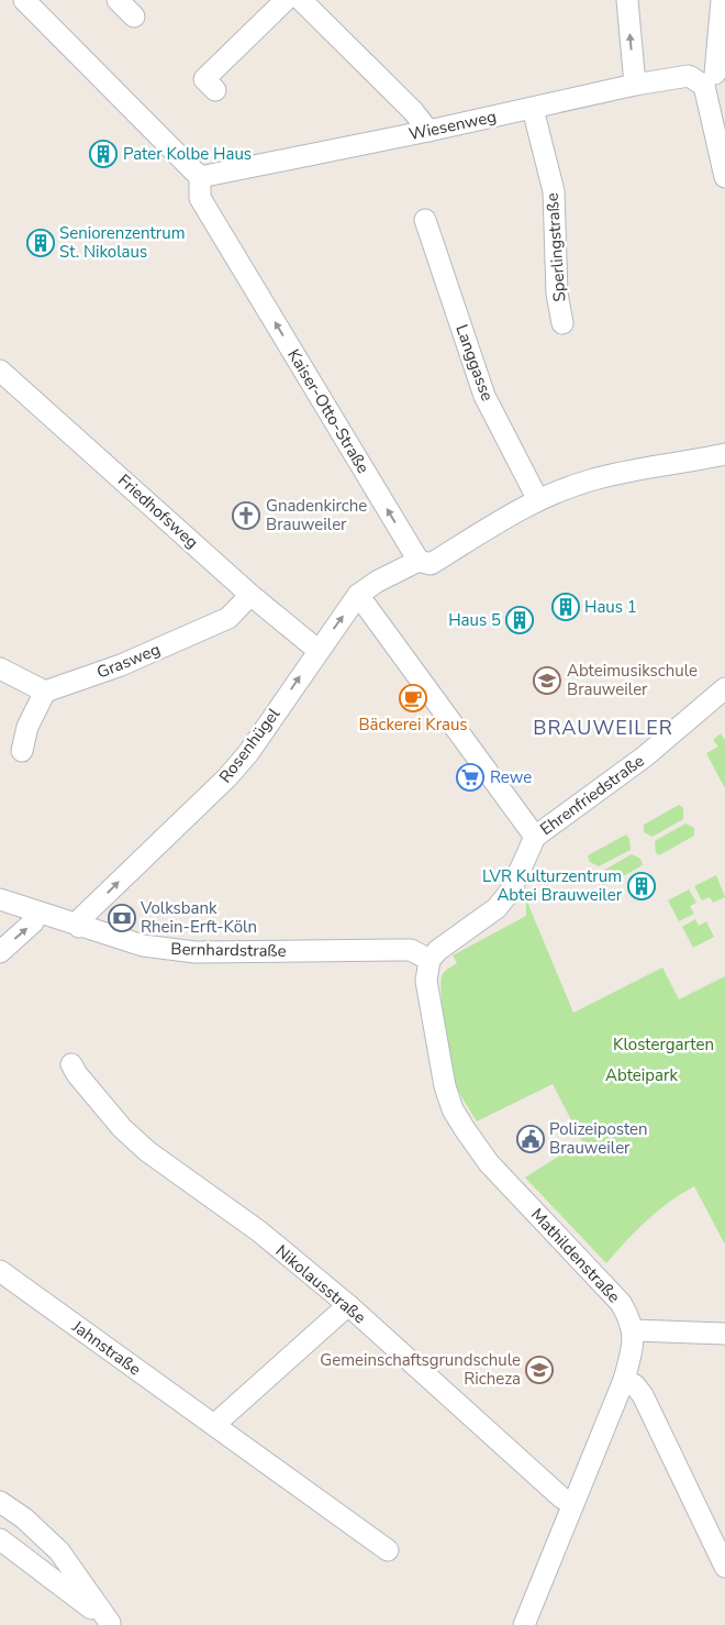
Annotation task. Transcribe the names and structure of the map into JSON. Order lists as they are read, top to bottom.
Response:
{
  "streets": {
    "street": [
      "Wiesenweg",
      "Sperlingstraße",
      "Langgasse",
      "Kaiser-Otto-Straße",
      "Friedhofsweg",
      "Grasweg",
      "Rosenhügel",
      "Ehrenfriedstraße",
      "Bernhardstraße",
      "Mathildenstraße",
      "Nikolausstraße",
      "Jahnstraße"
    ]
  },
  "crossings": [
    ["Wiesenweg", "Sperlingstraße"],
    ["Wiesenweg", "Kaiser-Otto-Straße"],
    ["Friedhofsweg", "Grasweg"],
    ["Friedhofsweg", "Rosenhügel"],
    ["Rosenhügel", "Bernhardstraße"],
    ["Ehrenfriedstraße", "Bernhardstraße"],
    ["Ehrenfriedstraße", "Mathildenstraße"],
    ["Bernhardstraße", "Mathildenstraße"]
  ],
  "one_way": ["Kaiser-Otto-Straße", "Rosenhügel"],
  "districts": ["BRAUWEILER"],
  "parks": ["Klostergarten", "Abteipark"],
  "places": {
    "building": [
      "Pater Kolbe Haus",
      "Seniorenzentrum St. Nikolaus",
      "Haus 1",
      "Haus 5",
      "LVR Kulturzentrum Abtei Brauweiler"
    ],
    "church": ["Gnadenkirche Brauweiler"],
    "school or university": ["Abteimusikschule Brauweiler", "Gemeinschaftsgrundschule Richeza"],
    "cafe": ["Bäckerei Kraus"],
    "supermarket": ["Rewe"],
    "bank": ["Volksbank Rhein-Erft-Köln"],
    "public building": ["Polizeiposten Brauweiler"]
  }
}
